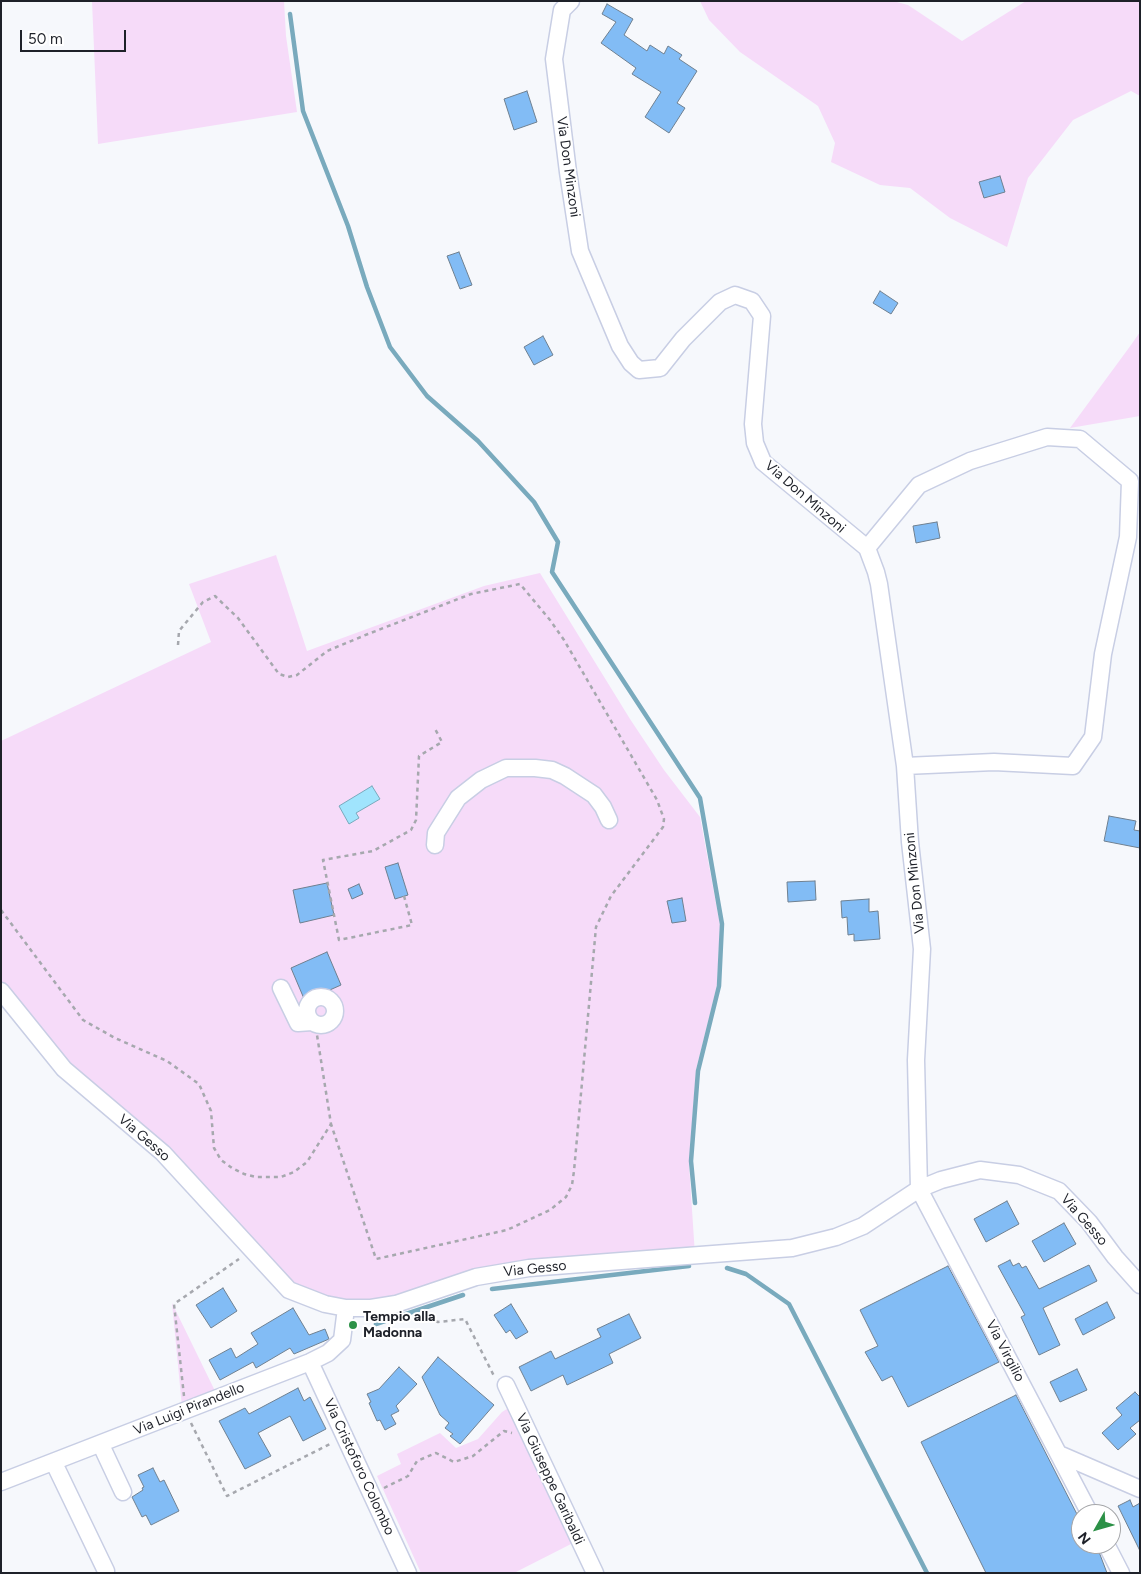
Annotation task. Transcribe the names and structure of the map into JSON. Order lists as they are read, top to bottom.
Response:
{
  "streets": {
    "street": [
      "Via Don Minzoni",
      "Via Gesso",
      "Via Virgilio",
      "Via Luigi Pirandello",
      "Via Cristoforo Colombo",
      "Via Giuseppe Garibaldi"
    ]
  },
  "crossings": [
    ["Via Don Minzoni", "Via Gesso"],
    ["Via Don Minzoni", "Via Virgilio"],
    ["Via Gesso", "Via Virgilio"],
    ["Via Gesso", "Via Luigi Pirandello"],
    ["Via Luigi Pirandello", "Via Cristoforo Colombo"]
  ],
  "places": ["Tempio alla Madonna"],
  "scale_bar": "50 m",
  "north": "bottom left"
}
